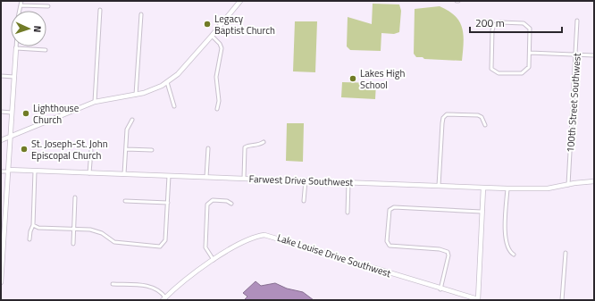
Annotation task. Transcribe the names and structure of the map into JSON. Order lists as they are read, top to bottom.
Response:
{
  "streets": {
    "street": ["100th Street Southwest", "Farwest Drive Southwest", "Lake Louise Drive Southwest"]
  },
  "crossings": [
    ["100th Street Southwest", "Farwest Drive Southwest"]
  ],
  "places": [
    "Legacy Baptist Church",
    "Lakes High School",
    "Lighthouse Church",
    "St. Joseph-St. John Episcopal Church"
  ],
  "scale_bar": "200 m",
  "north": "right"
}
